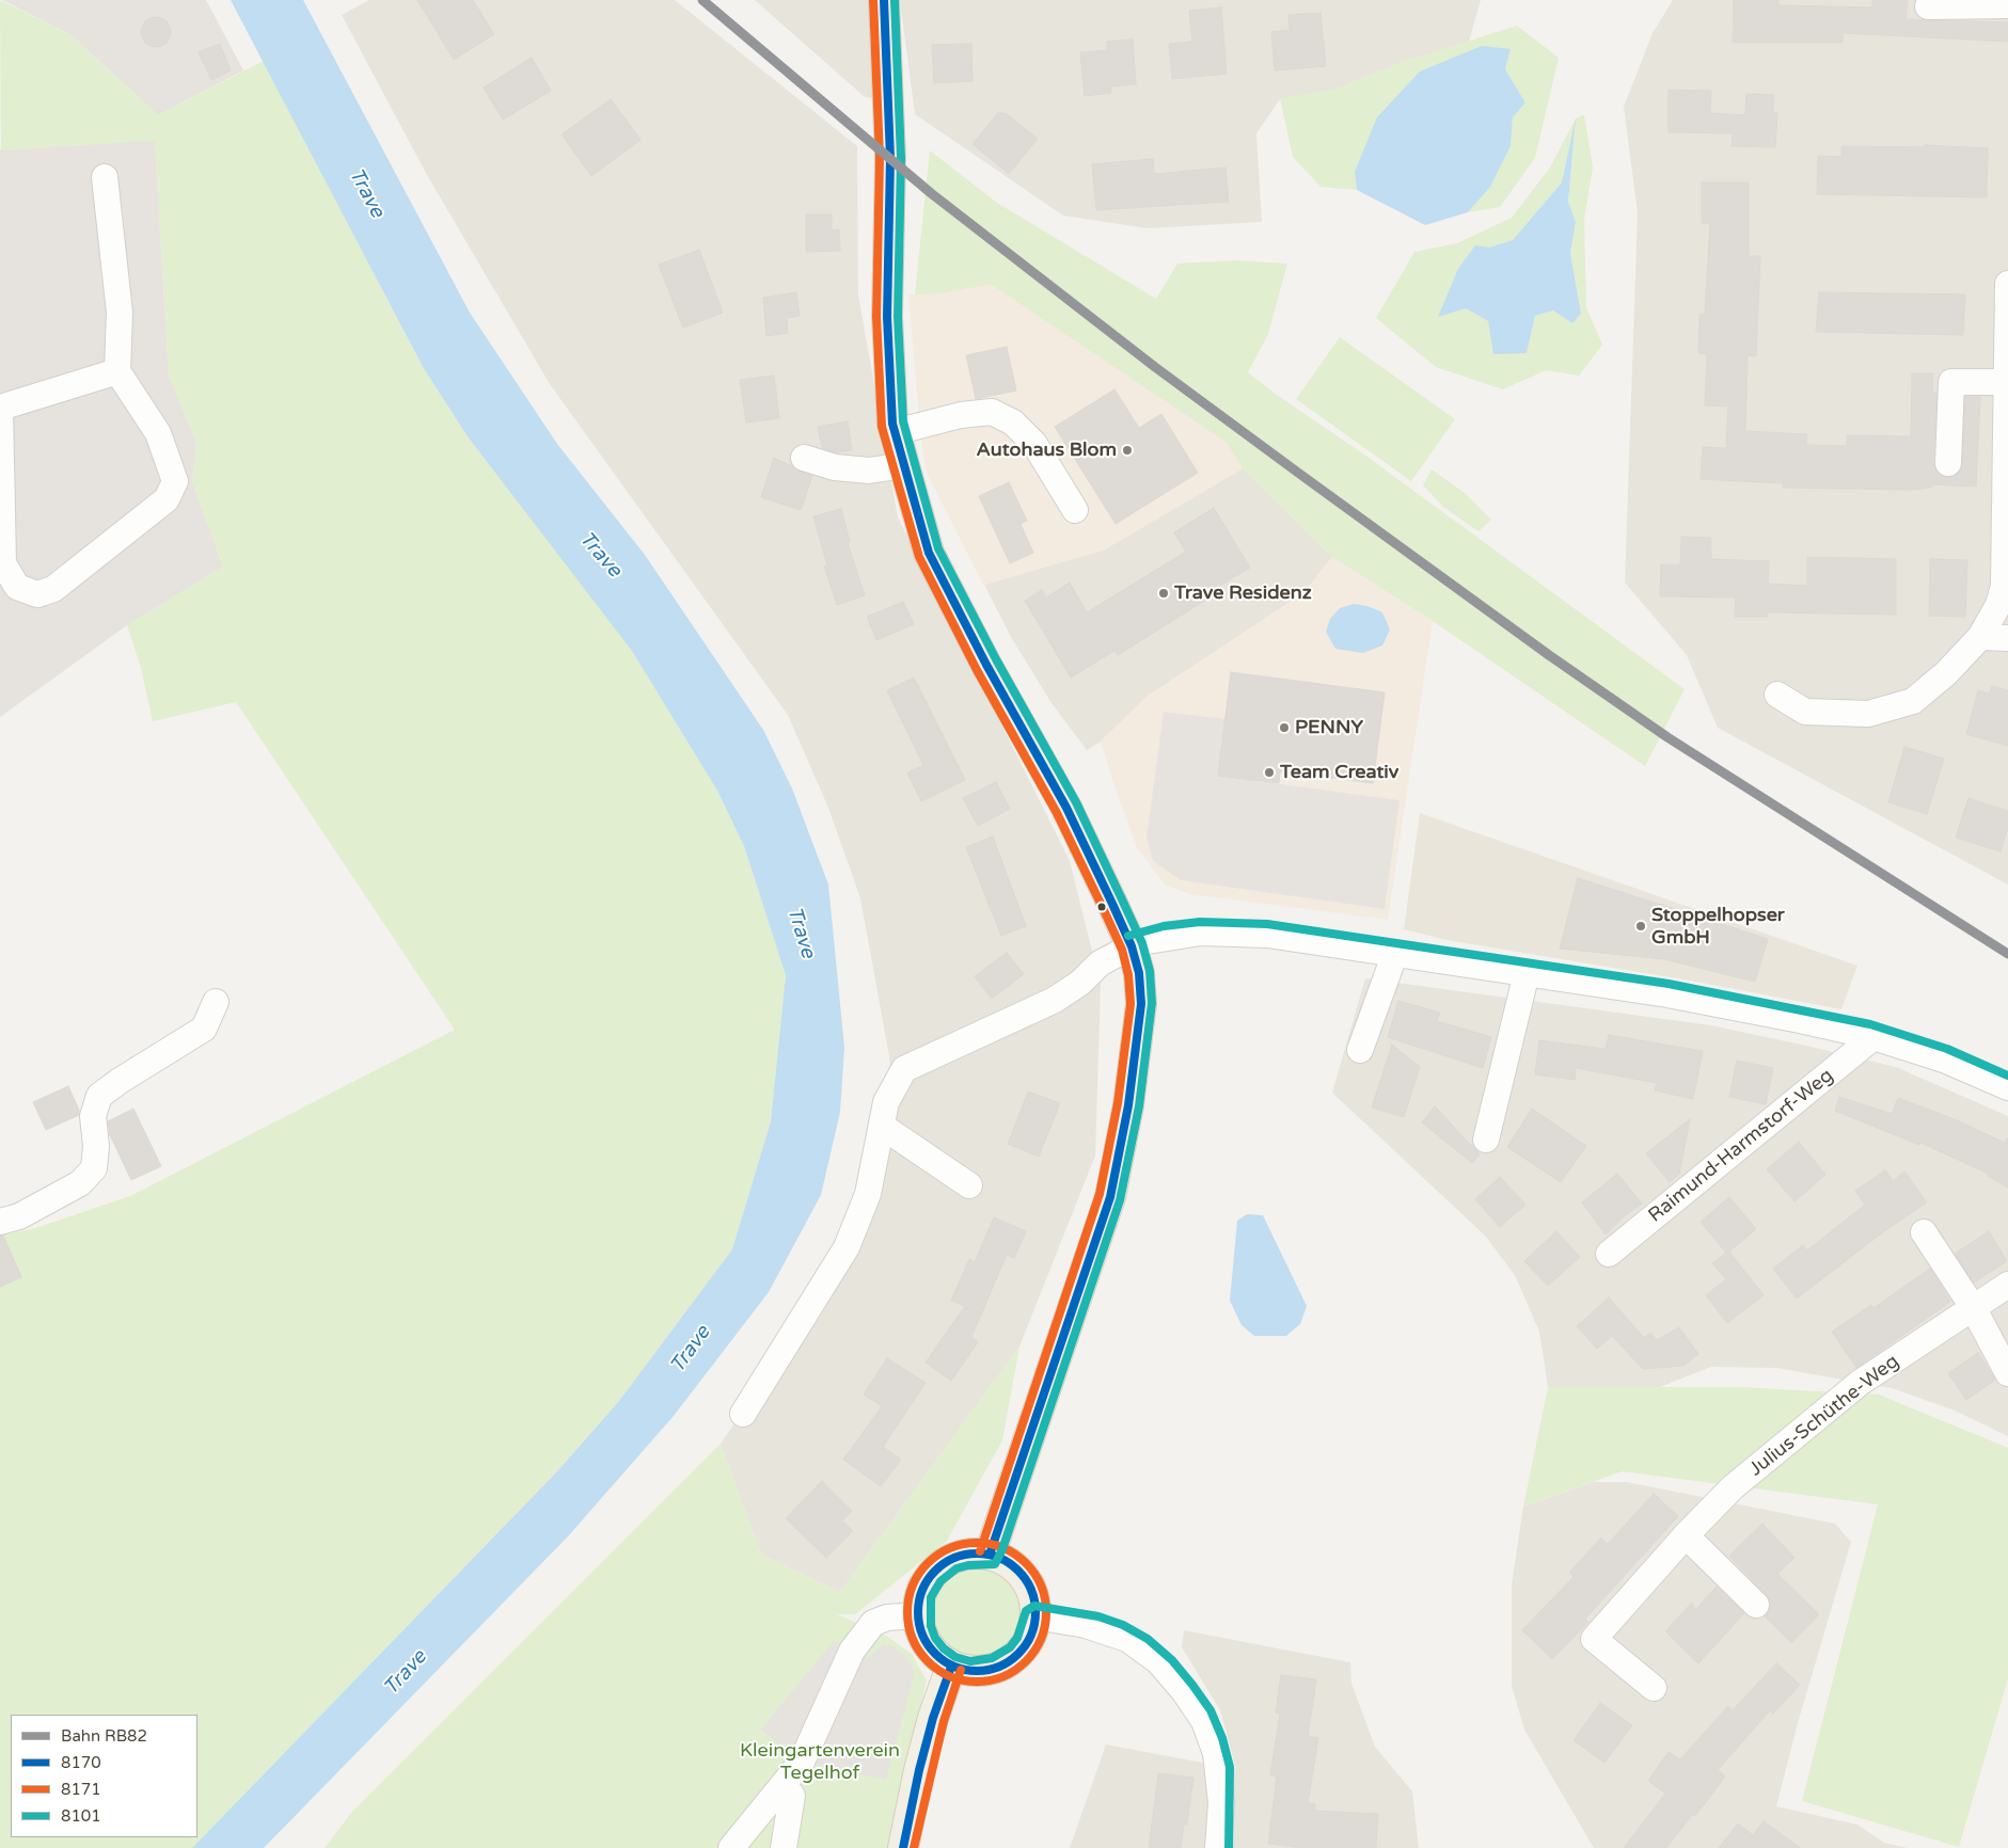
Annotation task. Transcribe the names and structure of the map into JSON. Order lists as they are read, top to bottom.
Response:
{
  "streets": {
    "street": ["Raimund-Harmstorf-Weg", "Julius-Schüthe-Weg"]
  },
  "water": ["Trave"],
  "parks": ["Kleingartenverein Tegelhof"],
  "places": [
    "Autohaus Blom",
    "Trave Residenz",
    "PENNY",
    "Team Creativ",
    "Stoppelhopser GmbH"
  ],
  "lines": [
    "rail line RB82",
    "transit line 8170",
    "transit line 8171",
    "transit line 8101"
  ],
  "legend": [
    "Bahn RB82",
    "8170",
    "8171",
    "8101"
  ]
}
